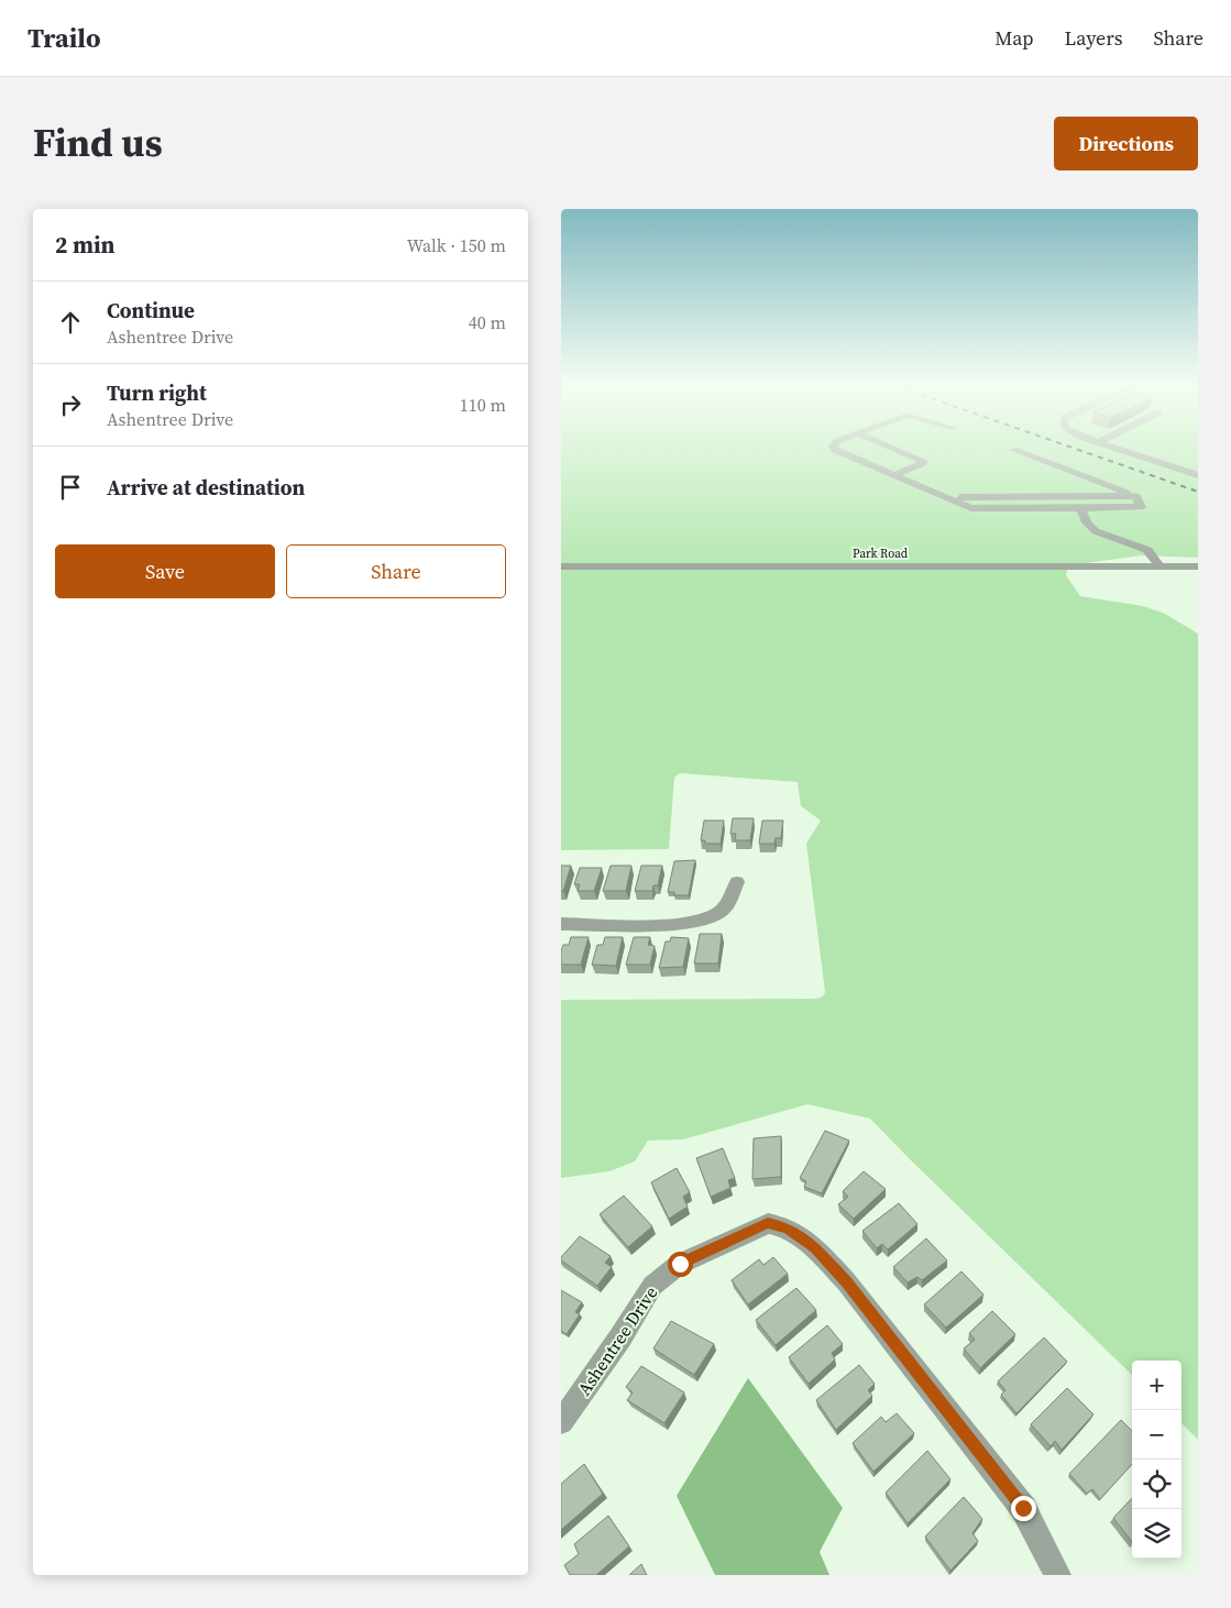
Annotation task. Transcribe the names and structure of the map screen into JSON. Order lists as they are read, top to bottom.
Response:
{
  "streets": {
    "street": ["Park Road", "Ashentree Drive"]
  },
  "page": {
    "header": "Trailo",
    "nav": ["Map", "Layers", "Share"],
    "title": "Find us",
    "buttons": [
      "Directions",
      ["Save", "Share"]
    ],
    "heading": ["2 min", "Walk · 150 m"],
    "list": [
      ["Continue", "Ashentree Drive", "40 m"],
      ["Turn right", "Ashentree Drive", "110 m"],
      "Arrive at destination"
    ],
    "map_buttons": ["+", "−"]
  }
}
